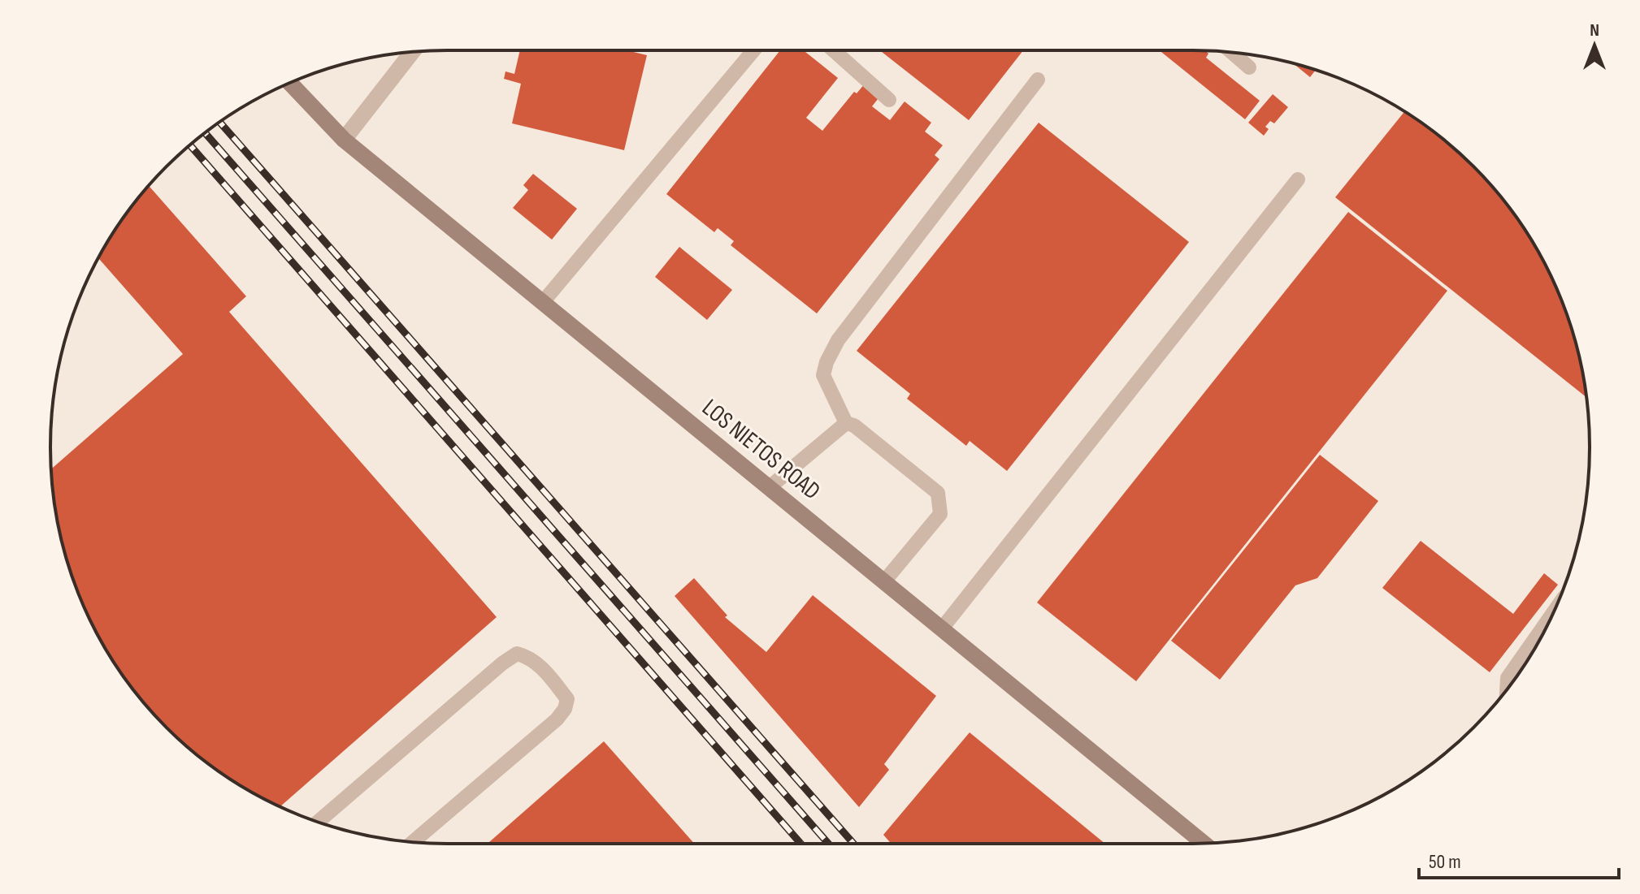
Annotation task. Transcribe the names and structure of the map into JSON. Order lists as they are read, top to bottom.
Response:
{
  "streets": {
    "main road": ["LOS NIETOS ROAD"]
  },
  "scale_bar": "50 m",
  "north": "top"
}
